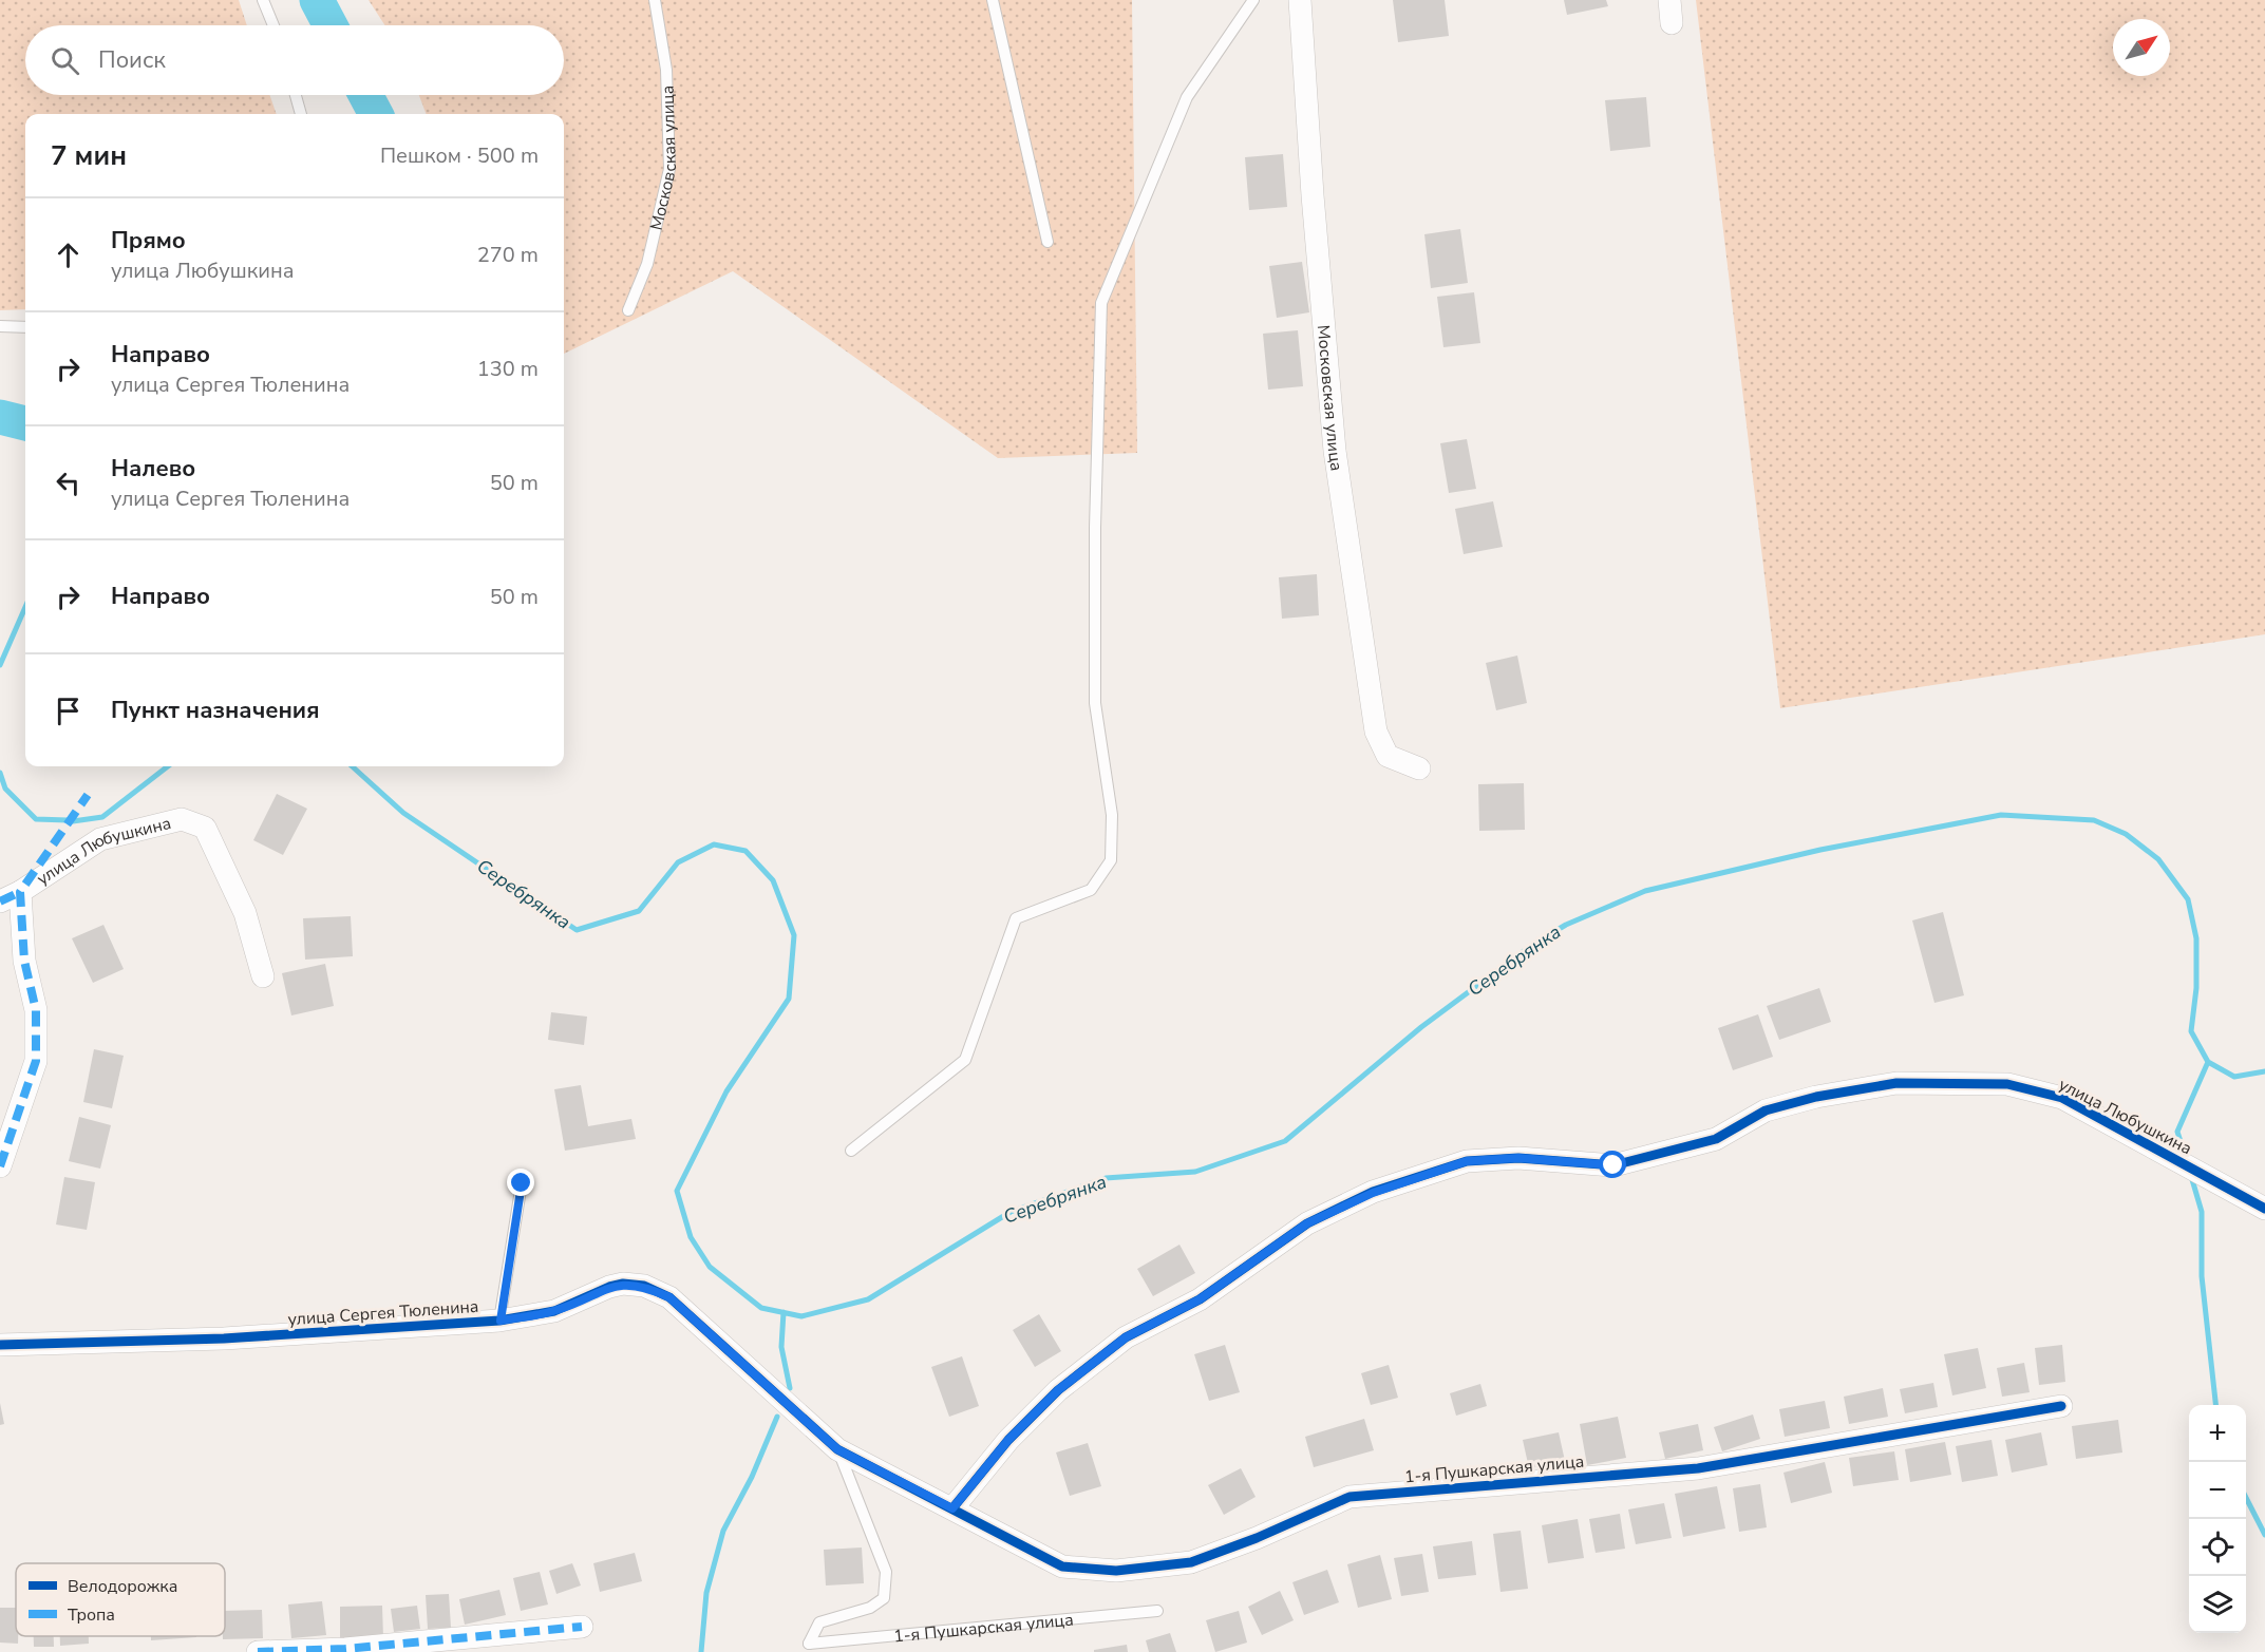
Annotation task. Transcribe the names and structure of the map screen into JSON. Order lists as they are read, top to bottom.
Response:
{
  "streets": {
    "street": [
      "Московская улица",
      "улица Любушкина",
      "улица Сергея Тюленина",
      "1-я Пушкарская улица"
    ]
  },
  "crossings": [
    ["улица Любушкина", "улица Сергея Тюленина"],
    ["улица Любушкина", "1-я Пушкарская улица"],
    ["улица Сергея Тюленина", "1-я Пушкарская улица"]
  ],
  "water": ["Серебрянка"],
  "legend": ["Велодорожка", "Тропа"],
  "north": "top right",
  "page": {
    "search": "Поиск",
    "heading": ["7 мин", "Пешком · 500 m"],
    "list": [
      ["Прямо", "улица Любушкина", "270 m"],
      ["Направо", "улица Сергея Тюленина", "130 m"],
      ["Налево", "улица Сергея Тюленина", "50 m"],
      ["Направо", "50 m"],
      "Пункт назначения"
    ],
    "map_buttons": ["+", "−"]
  }
}
